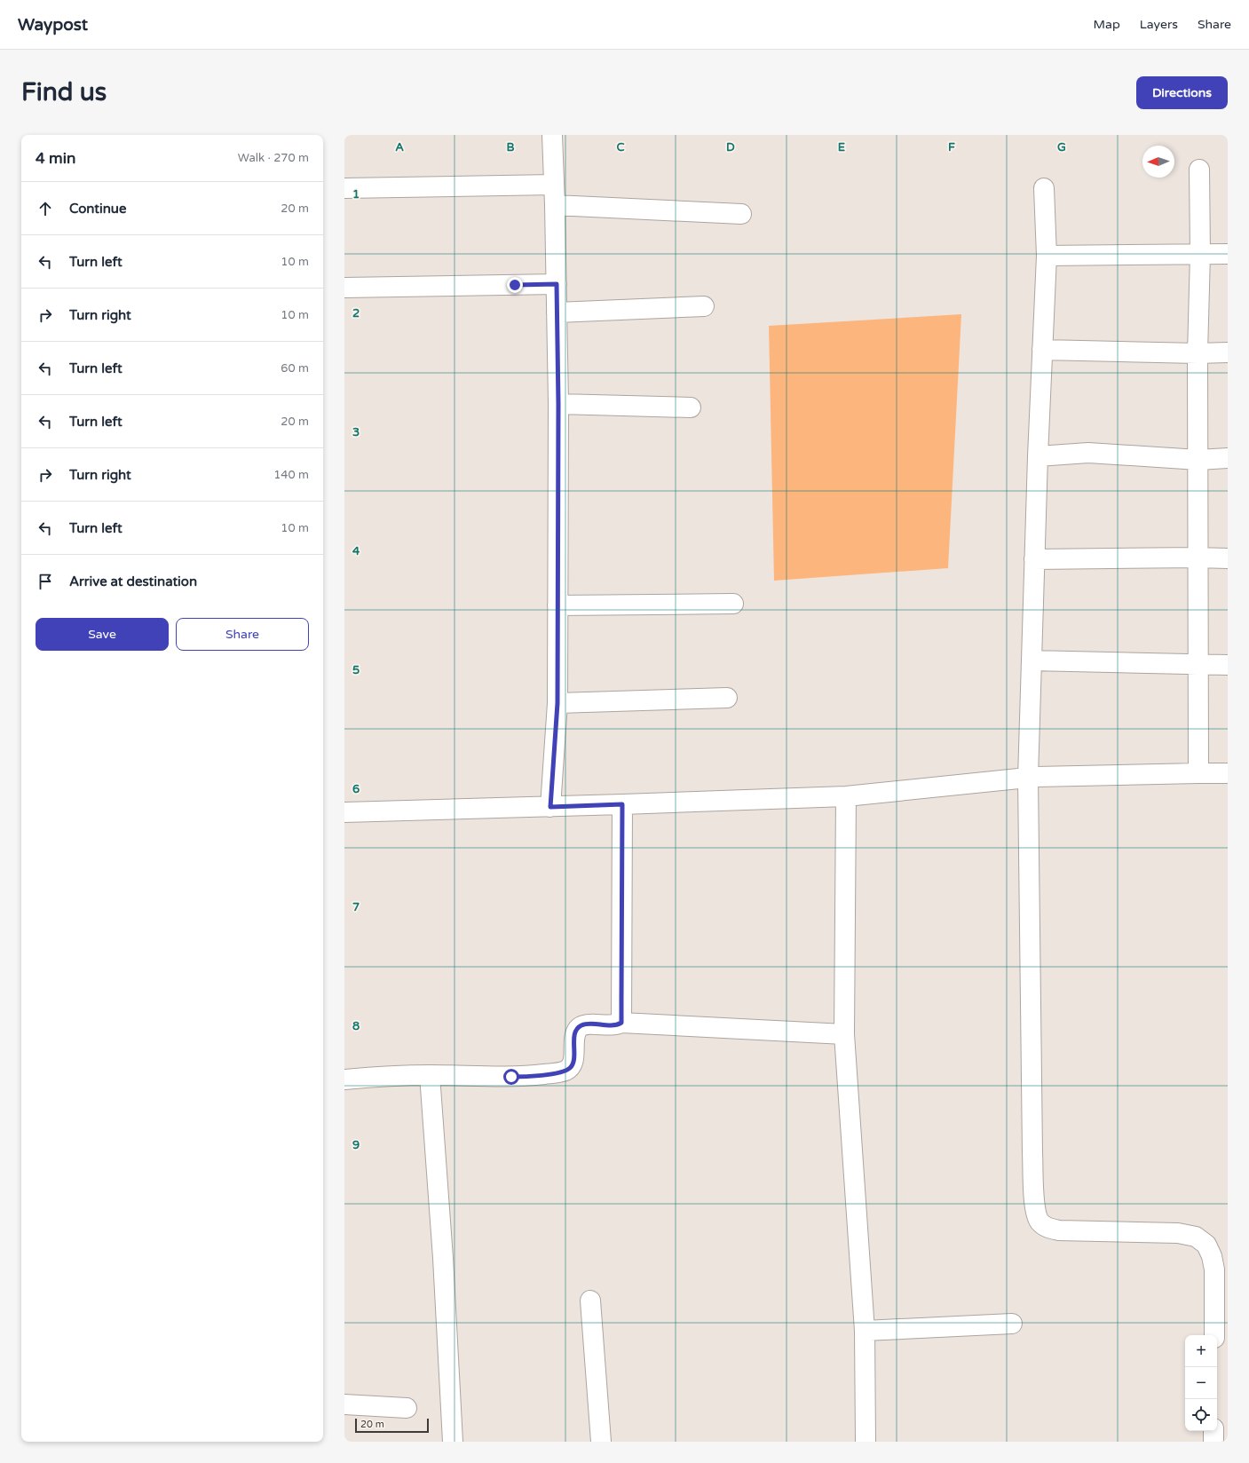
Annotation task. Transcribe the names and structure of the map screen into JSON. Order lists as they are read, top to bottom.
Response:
{
  "scale_bar": "20 m",
  "north": "left",
  "page": {
    "header": "Waypost",
    "nav": ["Map", "Layers", "Share"],
    "buttons": [
      "Directions",
      ["Save", "Share"]
    ],
    "title": "Find us",
    "heading": ["4 min", "Walk · 270 m"],
    "list": [
      ["Continue", "20 m"],
      ["Turn left", "10 m"],
      ["Turn right", "10 m"],
      ["Turn left", "60 m"],
      ["Turn left", "20 m"],
      ["Turn right", "140 m"],
      ["Turn left", "10 m"],
      "Arrive at destination"
    ],
    "map_buttons": ["+", "−"],
    "scale": "20 m"
  },
  "grid": {
    "columns": [
      "A",
      "B",
      "C",
      "D",
      "E",
      "F",
      "G"
    ],
    "rows": [
      "1",
      "2",
      "3",
      "4",
      "5",
      "6",
      "7",
      "8",
      "9"
    ]
  }
}
